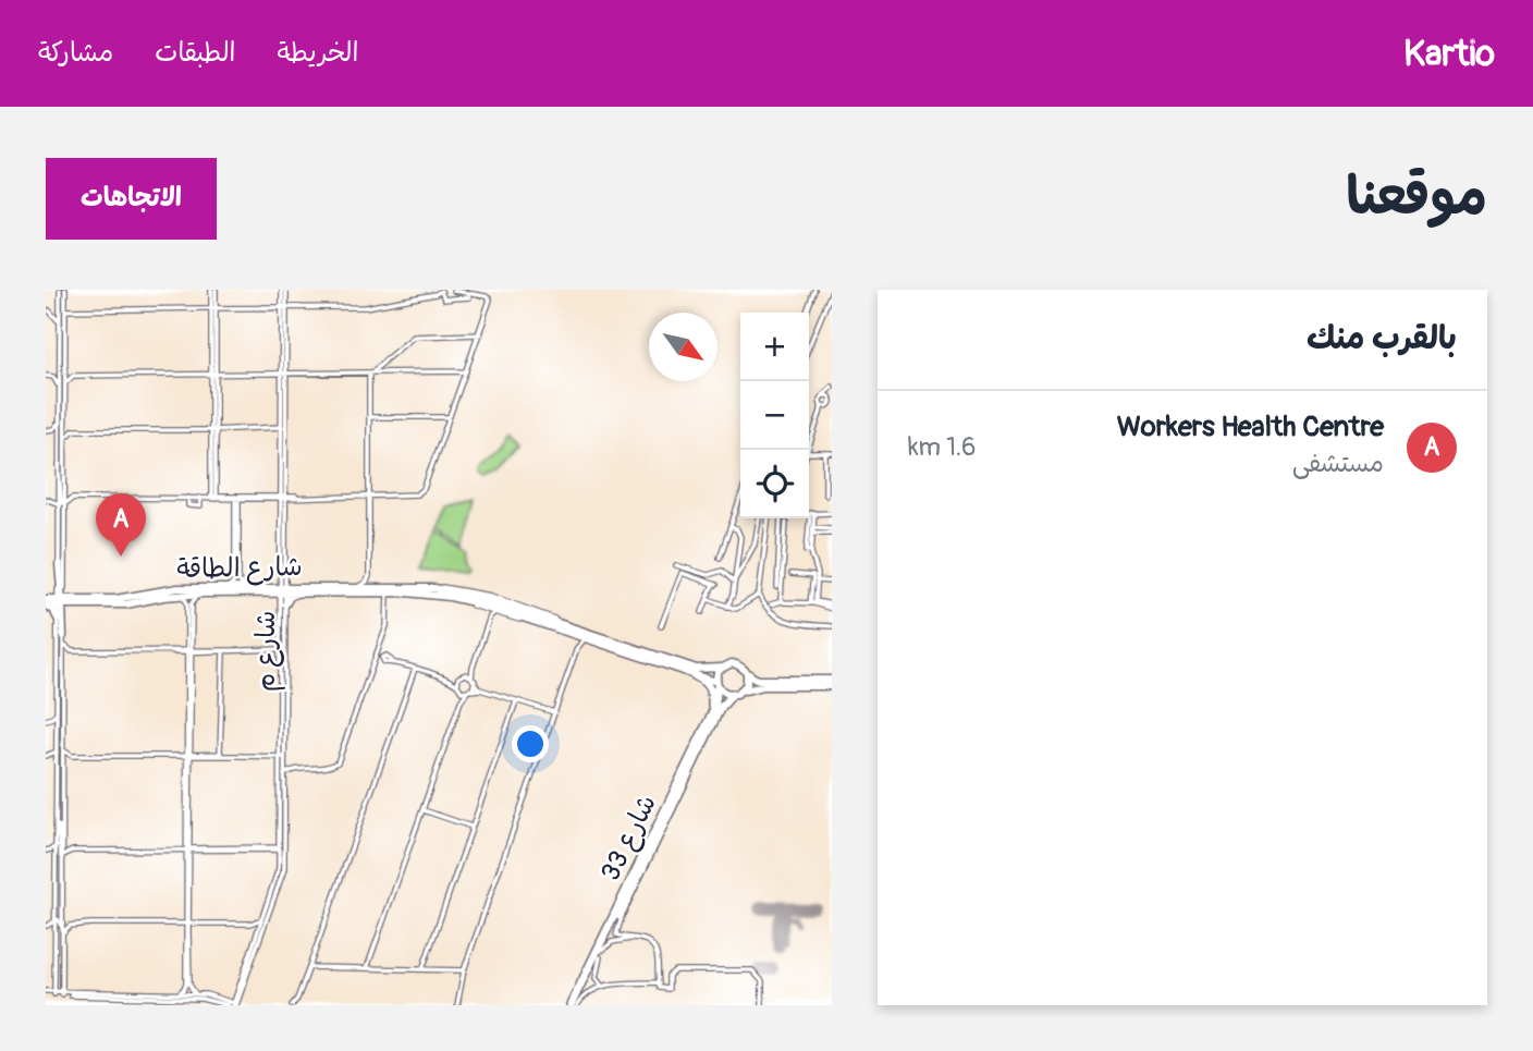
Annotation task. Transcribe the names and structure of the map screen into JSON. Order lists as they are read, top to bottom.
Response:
{
  "streets": {
    "highway": ["شارع 33"],
    "main road": ["شارع الطاقة"],
    "street": ["شارع م"]
  },
  "crossings": [
    ["شارع الطاقة", "شارع م"],
    ["شارع الطاقة", "شارع 33"]
  ],
  "north": "bottom right",
  "page": {
    "header": "Kartio",
    "nav": ["الخريطة", "الطبقات", "مشاركة"],
    "title": "موقعنا",
    "buttons": "الاتجاهات",
    "heading": "بالقرب منك",
    "map_buttons": ["+", "−"],
    "list": [
      {
        "mark": "A",
        "name": "Workers Health Centre",
        "note": "مستشفى",
        "value": "1.6 km"
      }
    ],
    "pins": "A"
  }
}
